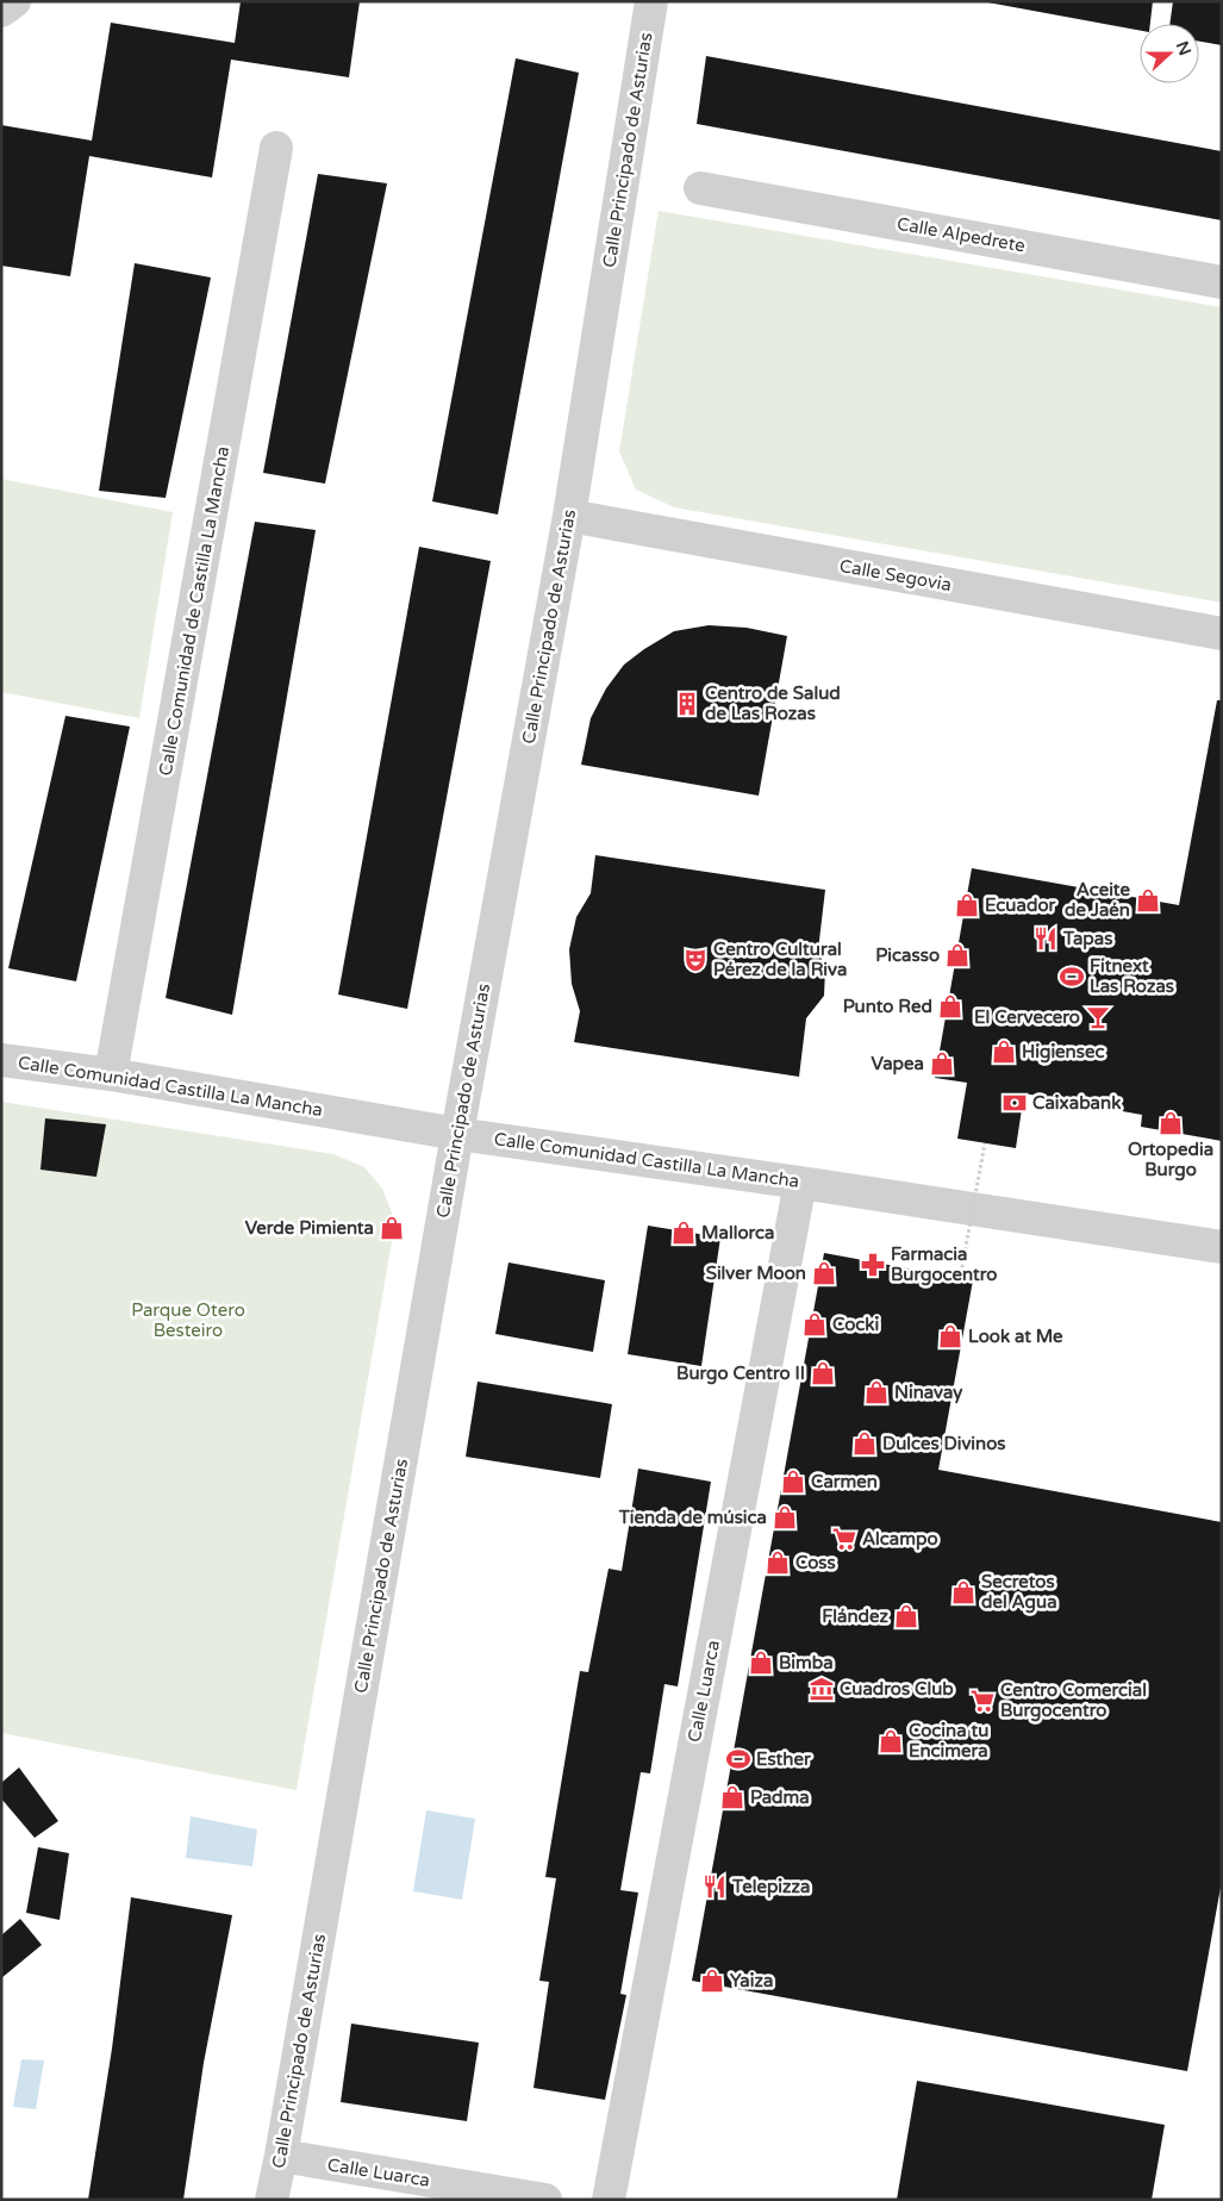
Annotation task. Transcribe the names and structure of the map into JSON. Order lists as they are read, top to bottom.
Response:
{
  "streets": {
    "street": [
      "Calle Principado de Asturias",
      "Calle Alpedrete",
      "Calle Segovia",
      "Calle Comunidad de Castilla La Mancha",
      "Calle Comunidad Castilla La Mancha",
      "Calle Luarca"
    ]
  },
  "crossings": [
    ["Calle Principado de Asturias", "Calle Segovia"],
    ["Calle Principado de Asturias", "Calle Comunidad Castilla La Mancha"],
    ["Calle Principado de Asturias", "Calle Luarca"],
    ["Calle Comunidad de Castilla La Mancha", "Calle Comunidad Castilla La Mancha"],
    ["Calle Comunidad Castilla La Mancha", "Calle Luarca"]
  ],
  "parks": ["Parque Otero Besteiro"],
  "places": {
    "building": ["Centro de Salud de Las Rozas"],
    "shop": [
      "Aceite de Jaén",
      "Ecuador",
      "Picasso",
      "Punto Red",
      "Higiensec",
      "Vapea",
      "Ortopedia Burgo",
      "Verde Pimienta",
      "Mallorca",
      "Silver Moon",
      "Cocki",
      "Look at Me",
      "Burgo Centro II",
      "Ninavay",
      "Dulces Divinos",
      "Carmen",
      "Tienda de música",
      "Coss",
      "Secretos del Agua",
      "Flández",
      "Bimba",
      "Cocina tu Encimera",
      "Padma",
      "Yaiza"
    ],
    "restaurant": ["Tapas", "Telepizza"],
    "theatre": ["Centro Cultural Pérez de la Riva"],
    "sports": ["Fitnext Las Rozas", "Esther"],
    "bar": ["El Cervecero"],
    "bank": ["Caixabank"],
    "pharmacy": ["Farmacia Burgocentro"],
    "supermarket": ["Alcampo", "Centro Comercial Burgocentro"],
    "museum": ["Cuadros Club"]
  },
  "north": "right"
}
